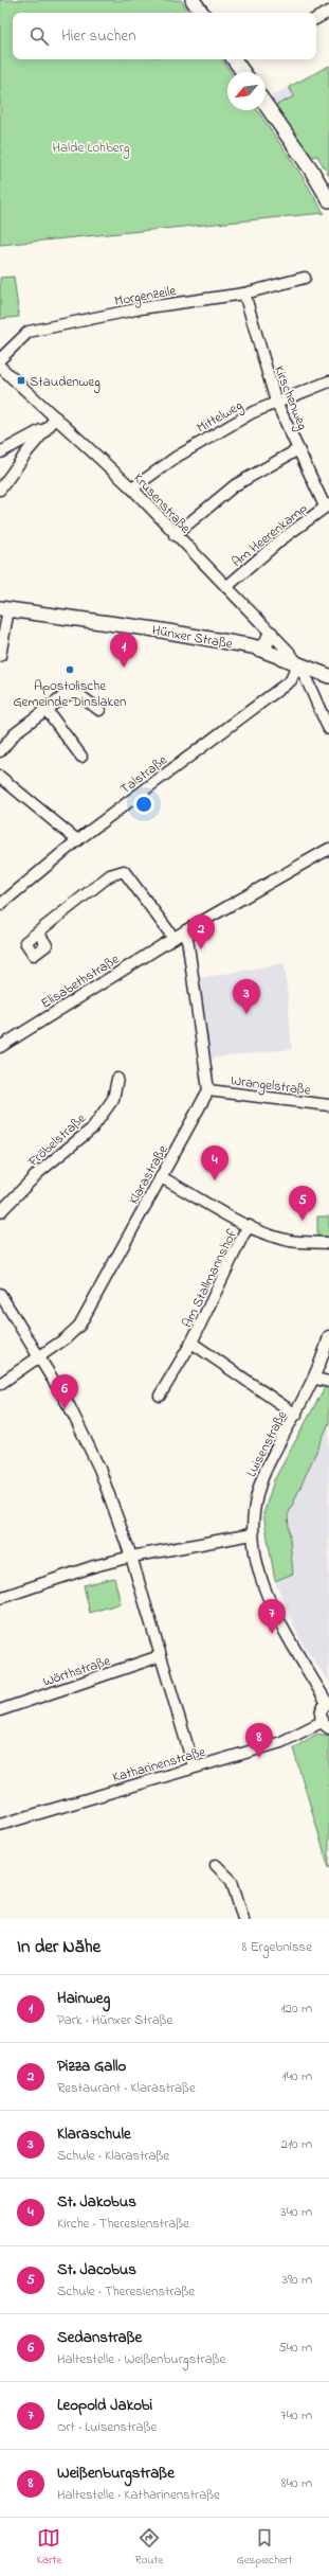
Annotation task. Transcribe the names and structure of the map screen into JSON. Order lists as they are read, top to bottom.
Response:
{
  "streets": {
    "main road": ["Hünxer Straße"],
    "street": [
      "Morgenzeile",
      "Kirschenweg",
      "Mittelweg",
      "Krusenstraße",
      "Am Heerenkamp",
      "Talstraße",
      "Elisabethstraße",
      "Wrangelstraße",
      "Fröbelstraße",
      "Klarastraße",
      "Am Stallmannshof",
      "Luisenstraße",
      "Wörthstraße",
      "Katharinenstraße"
    ]
  },
  "crossings": [
    ["Morgenzeile", "Kirschenweg"],
    ["Kirschenweg", "Mittelweg"],
    ["Kirschenweg", "Am Heerenkamp"],
    ["Mittelweg", "Krusenstraße"],
    ["Krusenstraße", "Am Heerenkamp"],
    ["Krusenstraße", "Hünxer Straße"],
    ["Wrangelstraße", "Klarastraße"],
    ["Am Stallmannshof", "Luisenstraße"],
    ["Luisenstraße", "Katharinenstraße"]
  ],
  "parks": ["Halde Lohberg"],
  "places": {
    "transit": ["Staudenweg"],
    "other": ["Apostolische Gemeinde Dinslaken"]
  },
  "north": "bottom left",
  "page": {
    "search": "Hier suchen",
    "pins": [
      "1",
      "2",
      "3",
      "4",
      "5",
      "6",
      "7",
      "8"
    ],
    "heading": ["In der Nähe", "8 Ergebnisse"],
    "list": [
      {
        "mark": "1",
        "name": "Hainweg",
        "note": "Park · Hünxer Straße",
        "value": "120 m"
      },
      {
        "mark": "2",
        "name": "Pizza Gallo",
        "note": "Restaurant · Klarastraße",
        "value": "140 m"
      },
      {
        "mark": "3",
        "name": "Klaraschule",
        "note": "Schule · Klarastraße",
        "value": "210 m"
      },
      {
        "mark": "4",
        "name": "St. Jakobus",
        "note": "Kirche · Theresienstraße",
        "value": "340 m"
      },
      {
        "mark": "5",
        "name": "St. Jacobus",
        "note": "Schule · Theresienstraße",
        "value": "390 m"
      },
      {
        "mark": "6",
        "name": "Sedanstraße",
        "note": "Haltestelle · Weißenburgstraße",
        "value": "540 m"
      },
      {
        "mark": "7",
        "name": "Leopold Jakobi",
        "note": "Ort · Luisenstraße",
        "value": "740 m"
      },
      {
        "mark": "8",
        "name": "Weißenburgstraße",
        "note": "Haltestelle · Katharinenstraße",
        "value": "840 m"
      }
    ],
    "nav": ["Karte", "Route", "Gespeichert"]
  }
}
